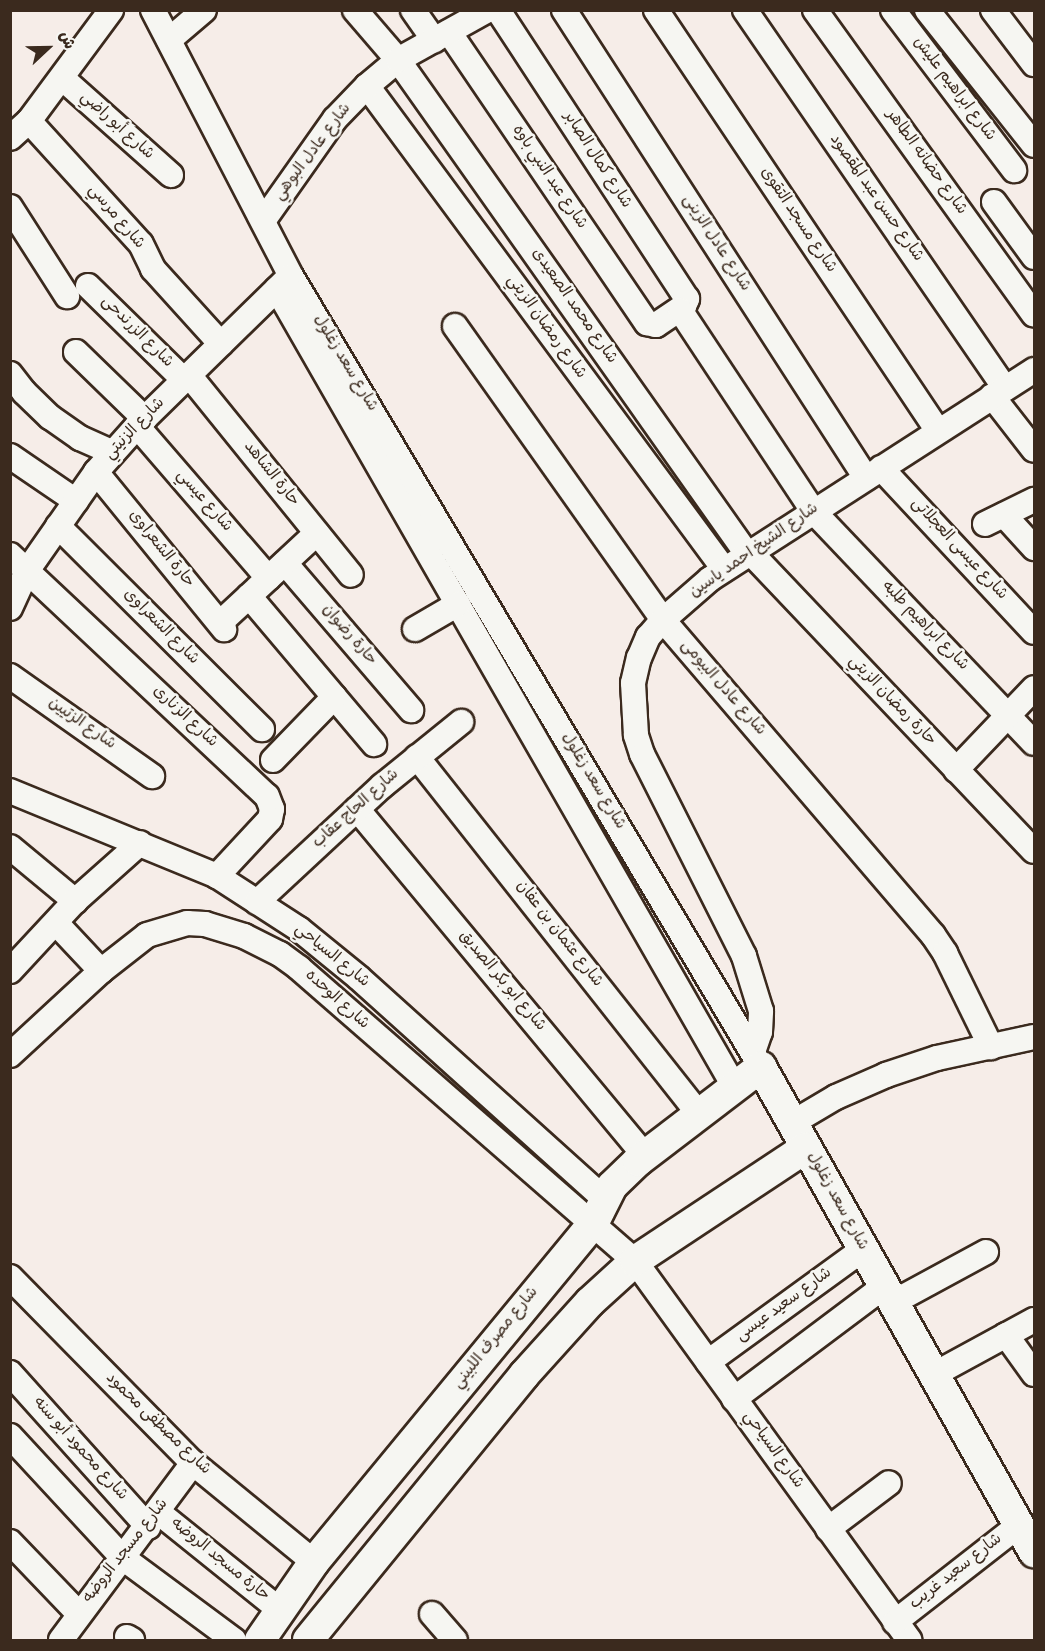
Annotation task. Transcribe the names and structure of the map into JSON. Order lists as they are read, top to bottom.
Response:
{
  "streets": {
    "main road": ["شارع سعد زغلول", "شارع مصرف اللبيني"],
    "street": [
      "شارع ابراهيم عليش",
      "شارع أبو راضي",
      "شارع عادل البوهي",
      "شارع كمال الصابر",
      "شارع حضانه الطاهر",
      "شارع عبد النبي باوه",
      "شارع حسن عبد المقصود",
      "شارع مرسي",
      "شارع مسجد التقوى",
      "شارع عادل الزينى",
      "شارع محمد الصعيدى",
      "شارع رمضان الزيتي",
      "شارع الزرندحى",
      "شارع الزنيتي",
      "حارة الشاهد",
      "شارع عيسي",
      "حارة الشعراوى",
      "شارع عيسى العجلاتى",
      "شارع الشيخ احمد ياسين",
      "شارع ابراهيم طلبه",
      "شارع الشعراوى",
      "حارة رضوان",
      "شارع عادل البيومى",
      "حارة رمضان الزيتي",
      "شارع الزنارى",
      "شارع الزتيين",
      "شارع الحاج عقاب",
      "شارع عثمان بن عفان",
      "شارع السياحي",
      "شارع ابو بكر الصديق",
      "شارع الوحده",
      "شارع سعيد عيسى",
      "شارع مصطفى محمود",
      "شارع محمود أبو سنه",
      "شارع مسجد الروضه",
      "حارة مسجد الروضه",
      "شارع سعيد غريب"
    ]
  },
  "crossings": [
    ["شارع عادل البوهي", "شارع عبد النبي باوه"],
    ["شارع عادل البوهي", "شارع محمد الصعيدى"],
    ["شارع عادل البوهي", "شارع رمضان الزيتي"],
    ["شارع عادل البوهي", "شارع سعد زغلول"],
    ["شارع كمال الصابر", "شارع عبد النبي باوه"],
    ["شارع كمال الصابر", "شارع الشيخ احمد ياسين"],
    ["شارع كمال الصابر", "شارع ابراهيم طلبه"],
    ["شارع حسن عبد المقصود", "شارع الشيخ احمد ياسين"],
    ["شارع مرسي", "شارع الزنيتي"],
    ["شارع مسجد التقوى", "شارع الشيخ احمد ياسين"],
    ["شارع عادل الزينى", "شارع عيسى العجلاتى"],
    ["شارع عادل الزينى", "شارع الشيخ احمد ياسين"],
    ["شارع محمد الصعيدى", "شارع الشيخ احمد ياسين"],
    ["شارع محمد الصعيدى", "حارة رمضان الزيتي"],
    ["شارع رمضان الزيتي", "شارع الشيخ احمد ياسين"],
    ["شارع الزرندحى", "شارع الزنيتي"],
    ["شارع الزرندحى", "حارة الشاهد"],
    ["شارع سعد زغلول", "شارع الزنيتي"],
    ["شارع سعد زغلول", "شارع الشيخ احمد ياسين"],
    ["شارع سعد زغلول", "شارع سعيد عيسى"],
    ["شارع سعد زغلول", "شارع مصرف اللبيني"],
    ["شارع سعد زغلول", "شارع سعيد غريب"],
    ["شارع الزنيتي", "حارة الشاهد"],
    ["شارع الزنيتي", "شارع عيسي"],
    ["شارع الزنيتي", "حارة الشعراوى"],
    ["شارع الزنيتي", "شارع الشعراوى"],
    ["شارع الزنيتي", "شارع الزنارى"],
    ["شارع عيسي", "حارة رضوان"],
    ["شارع عيسى العجلاتى", "شارع الشيخ احمد ياسين"],
    ["شارع الشيخ احمد ياسين", "شارع ابراهيم طلبه"],
    ["شارع الشيخ احمد ياسين", "شارع عادل البيومى"],
    ["شارع الشيخ احمد ياسين", "حارة رمضان الزيتي"],
    ["شارع الشيخ احمد ياسين", "شارع مصرف اللبيني"],
    ["شارع الزنارى", "شارع السياحي"],
    ["شارع الحاج عقاب", "شارع عثمان بن عفان"],
    ["شارع الحاج عقاب", "شارع السياحي"],
    ["شارع الحاج عقاب", "شارع ابو بكر الصديق"],
    ["شارع عثمان بن عفان", "شارع مصرف اللبيني"],
    ["شارع السياحي", "شارع الوحده"],
    ["شارع السياحي", "شارع سعيد عيسى"],
    ["شارع السياحي", "شارع مصرف اللبيني"],
    ["شارع السياحي", "شارع سعيد غريب"],
    ["شارع ابو بكر الصديق", "شارع مصرف اللبيني"],
    ["شارع الوحده", "شارع مصرف اللبيني"],
    ["شارع مصرف اللبيني", "شارع مصطفى محمود"],
    ["شارع مصرف اللبيني", "حارة مسجد الروضه"],
    ["شارع مصطفى محمود", "شارع مسجد الروضه"],
    ["شارع محمود أبو سنه", "شارع مسجد الروضه"],
    ["شارع محمود أبو سنه", "حارة مسجد الروضه"],
    ["شارع مسجد الروضه", "حارة مسجد الروضه"]
  ],
  "north": "right"
}
